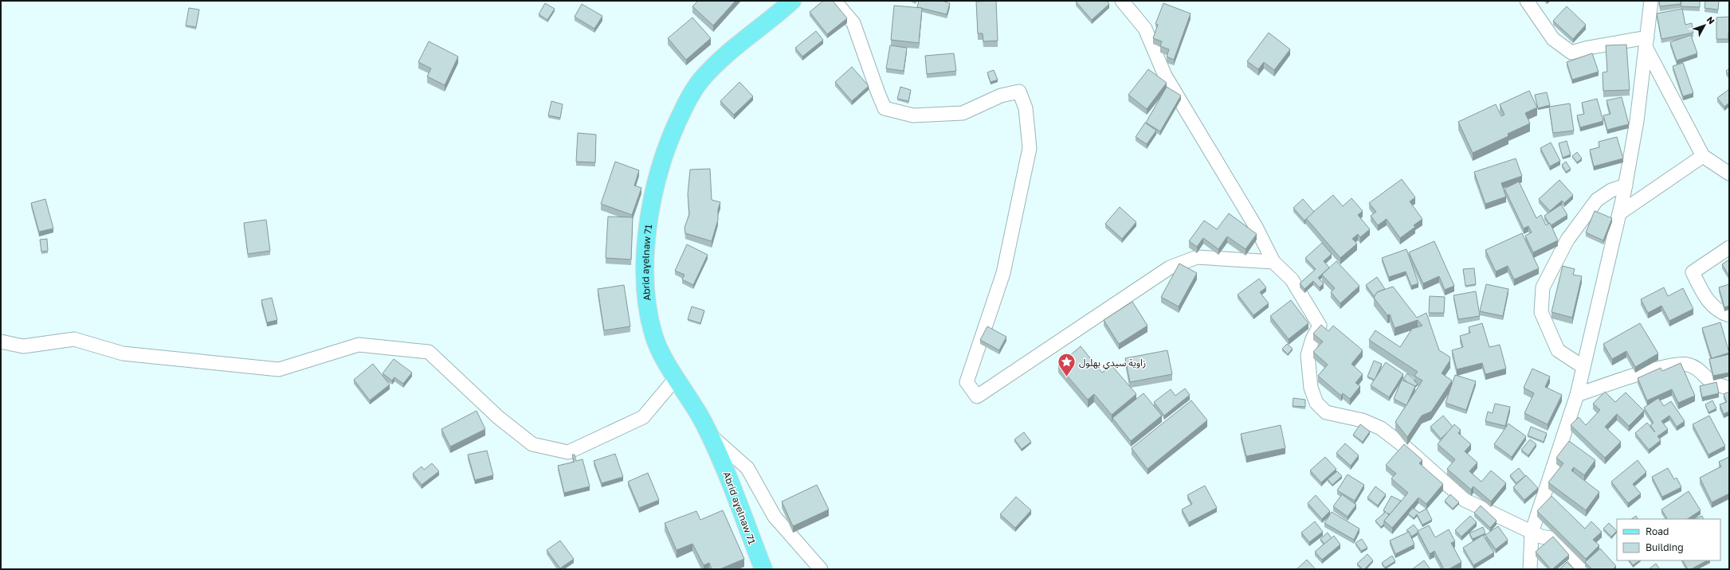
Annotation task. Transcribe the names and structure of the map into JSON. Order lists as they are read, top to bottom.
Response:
{
  "streets": {
    "main road": ["Abrid aɣelnaw 71"]
  },
  "places": {
    "place": ["زاوية سيدي بهلول"]
  },
  "legend": ["Road", "Building"],
  "north": "top right"
}
